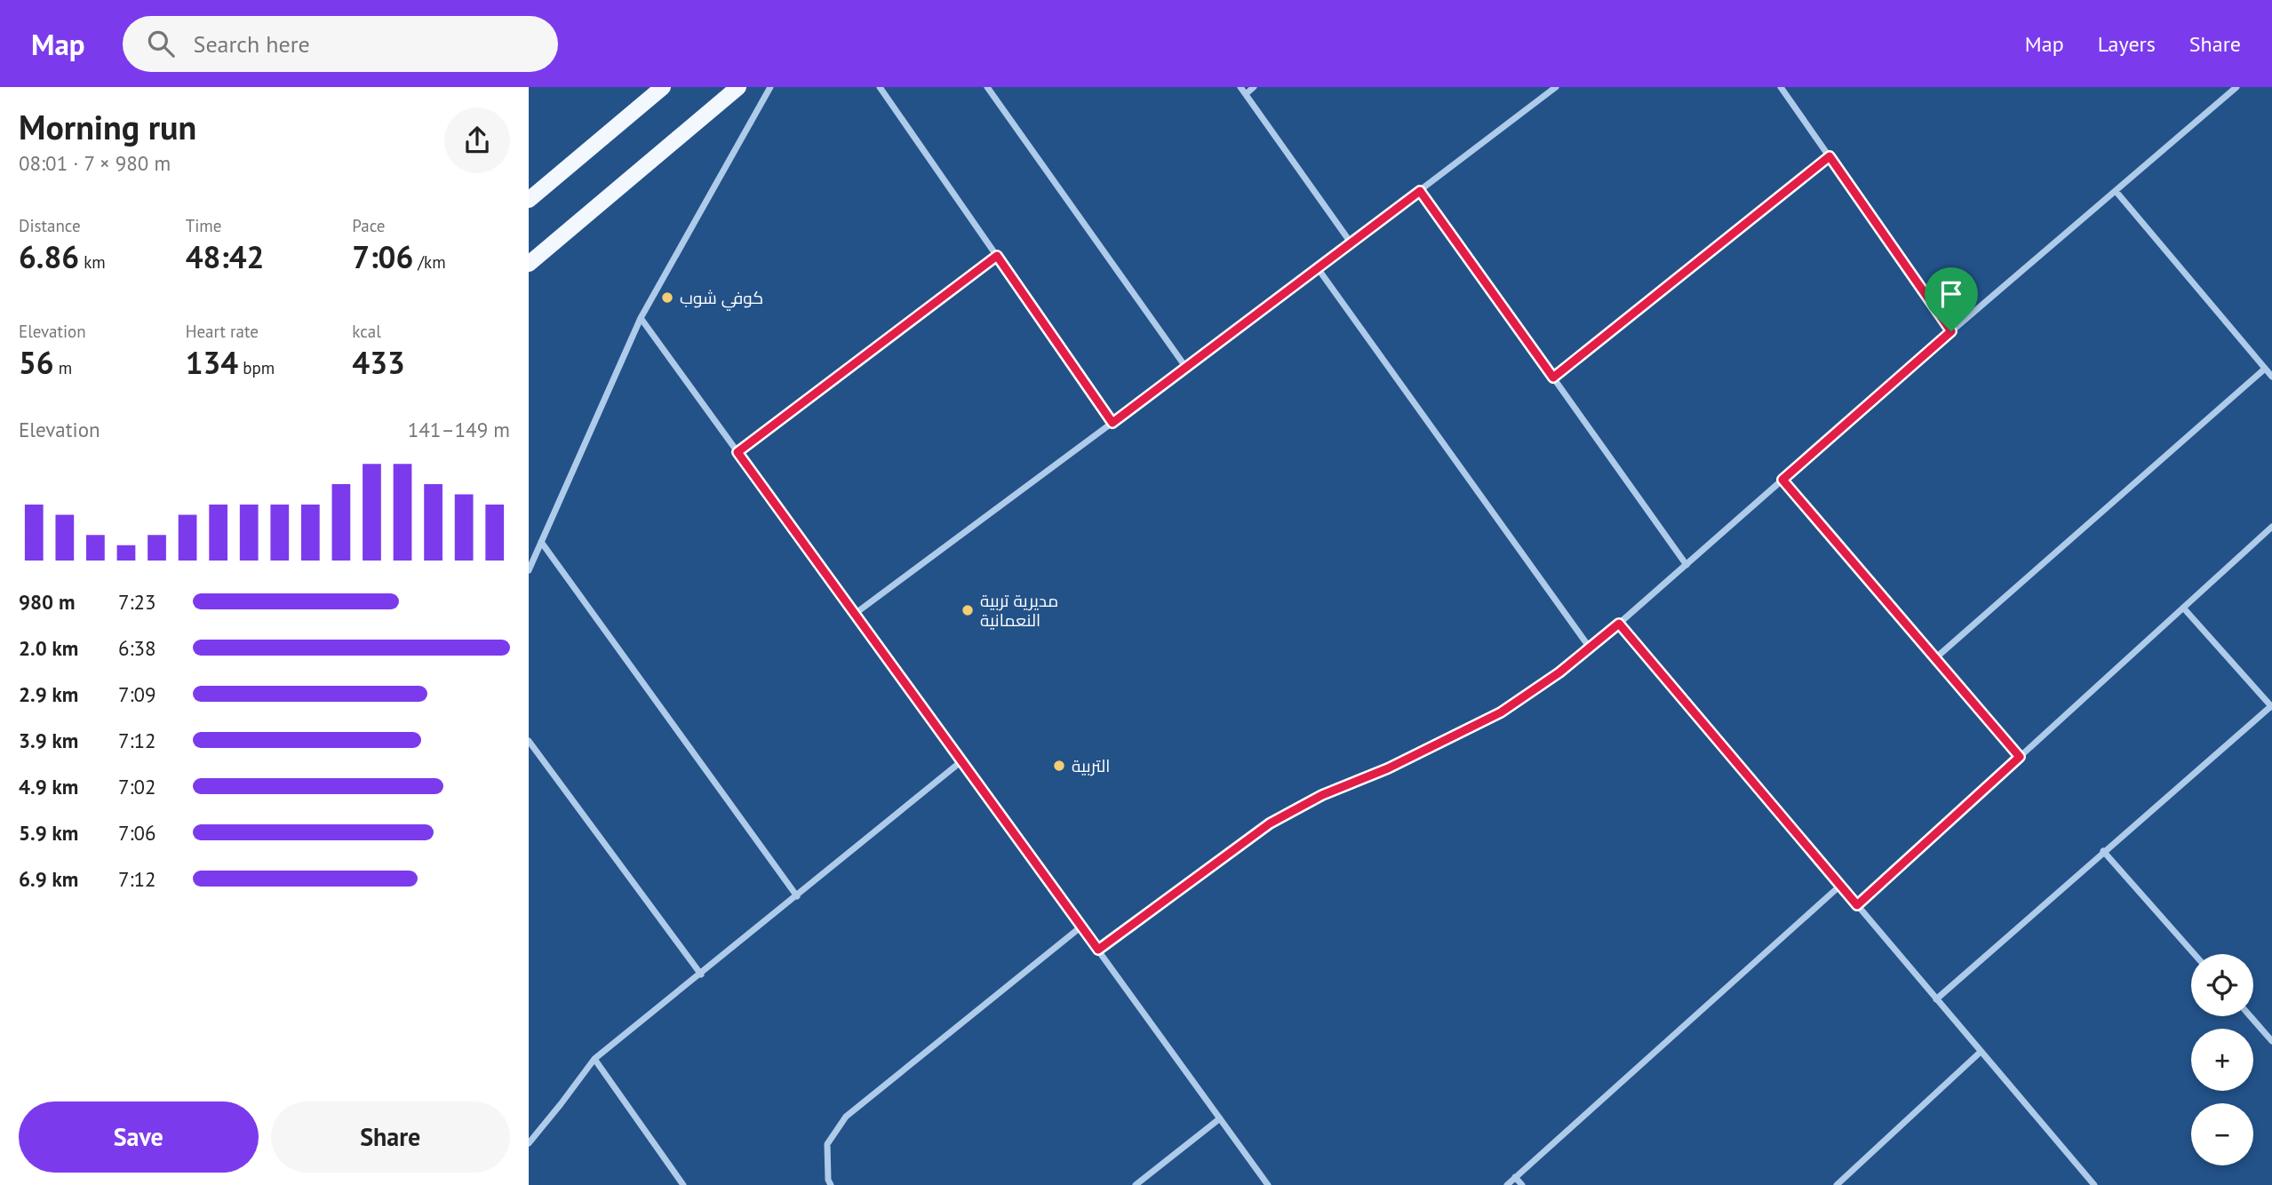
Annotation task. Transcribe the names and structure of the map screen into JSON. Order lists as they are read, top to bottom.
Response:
{
  "places": ["كوفي شوب", "مديرية تربية النعمانية", "التربية"],
  "page": {
    "header": "Map",
    "search": "Search here",
    "nav": ["Map", "Layers", "Share"],
    "heading": ["Morning run", "08:01 · 7 × 980 m"],
    "stats": [
      ["Distance", "6.86 km"],
      ["Time", "48:42"],
      ["Pace", "7:06 /km"],
      ["Elevation", "56 m"],
      ["Heart rate", "134 bpm"],
      ["kcal", "433"]
    ],
    "chart": ["Elevation", "141–149 m"],
    "list": [
      {
        "name": "980 m",
        "note": "7:23"
      },
      {
        "name": "2.0 km",
        "note": "6:38"
      },
      {
        "name": "2.9 km",
        "note": "7:09"
      },
      {
        "name": "3.9 km",
        "note": "7:12"
      },
      {
        "name": "4.9 km",
        "note": "7:02"
      },
      {
        "name": "5.9 km",
        "note": "7:06"
      },
      {
        "name": "6.9 km",
        "note": "7:12"
      }
    ],
    "map_buttons": ["+", "−"],
    "buttons": ["Save", "Share"]
  }
}
